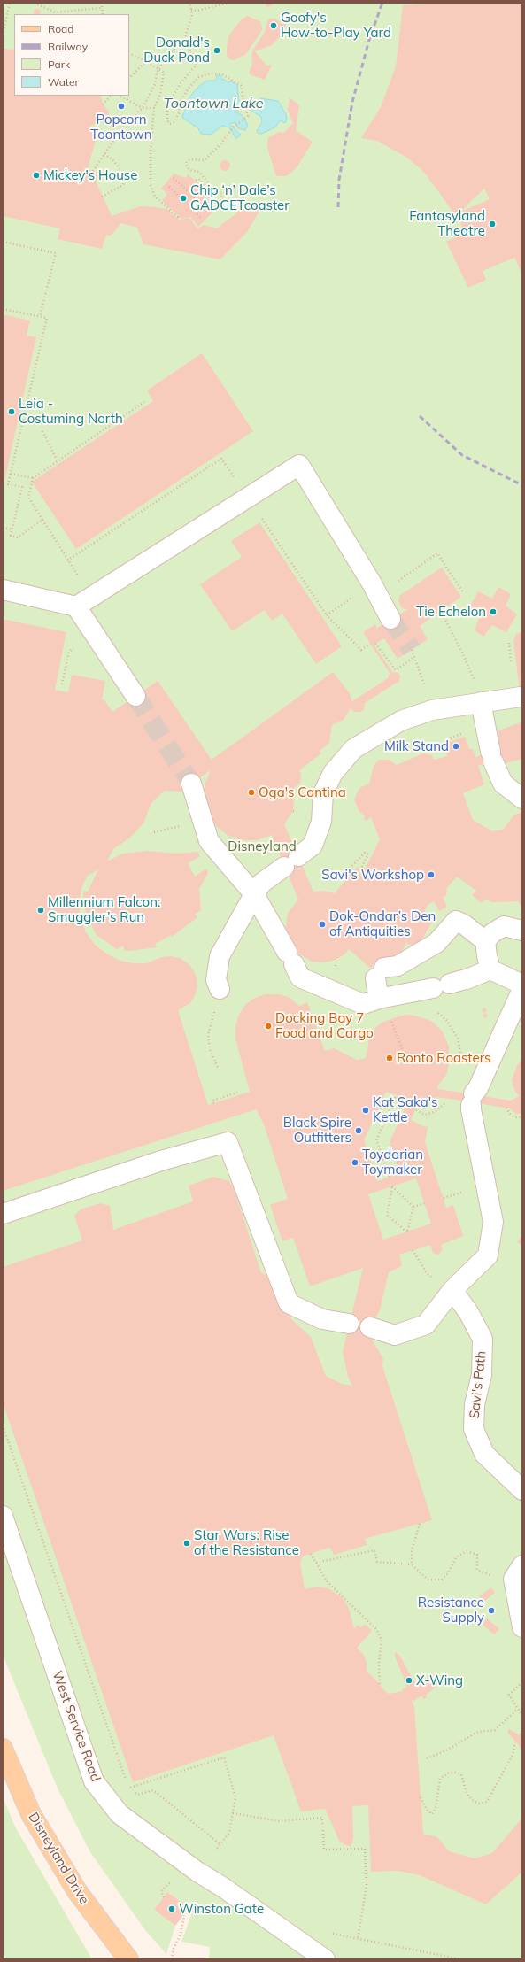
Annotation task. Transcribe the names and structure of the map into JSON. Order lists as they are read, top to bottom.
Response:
{
  "streets": {
    "main road": ["Disneyland Drive"],
    "street": ["Savi's Path", "West Service Road"]
  },
  "water": ["Toontown Lake"],
  "parks": ["Disneyland"],
  "places": [
    "Goofy's How-to-Play Yard",
    "Donald's Duck Pond",
    "Popcorn Toontown",
    "Mickey's House",
    "Chip ‘n’ Dale’s GADGETcoaster",
    "Fantasyland Theatre",
    "Leia - Costuming North",
    "Tie Echelon",
    "Milk Stand",
    "Oga's Cantina",
    "Savi's Workshop",
    "Millennium Falcon: Smuggler’s Run",
    "Dok-Ondar’s Den of Antiquities",
    "Docking Bay 7 Food and Cargo",
    "Ronto Roasters",
    "Kat Saka's Kettle",
    "Black Spire Outfitters",
    "Toydarian Toymaker",
    "Star Wars: Rise of the Resistance",
    "Resistance Supply",
    "X-Wing",
    "Winston Gate"
  ],
  "legend": [
    "Road",
    "Railway",
    "Park",
    "Water"
  ]
}
